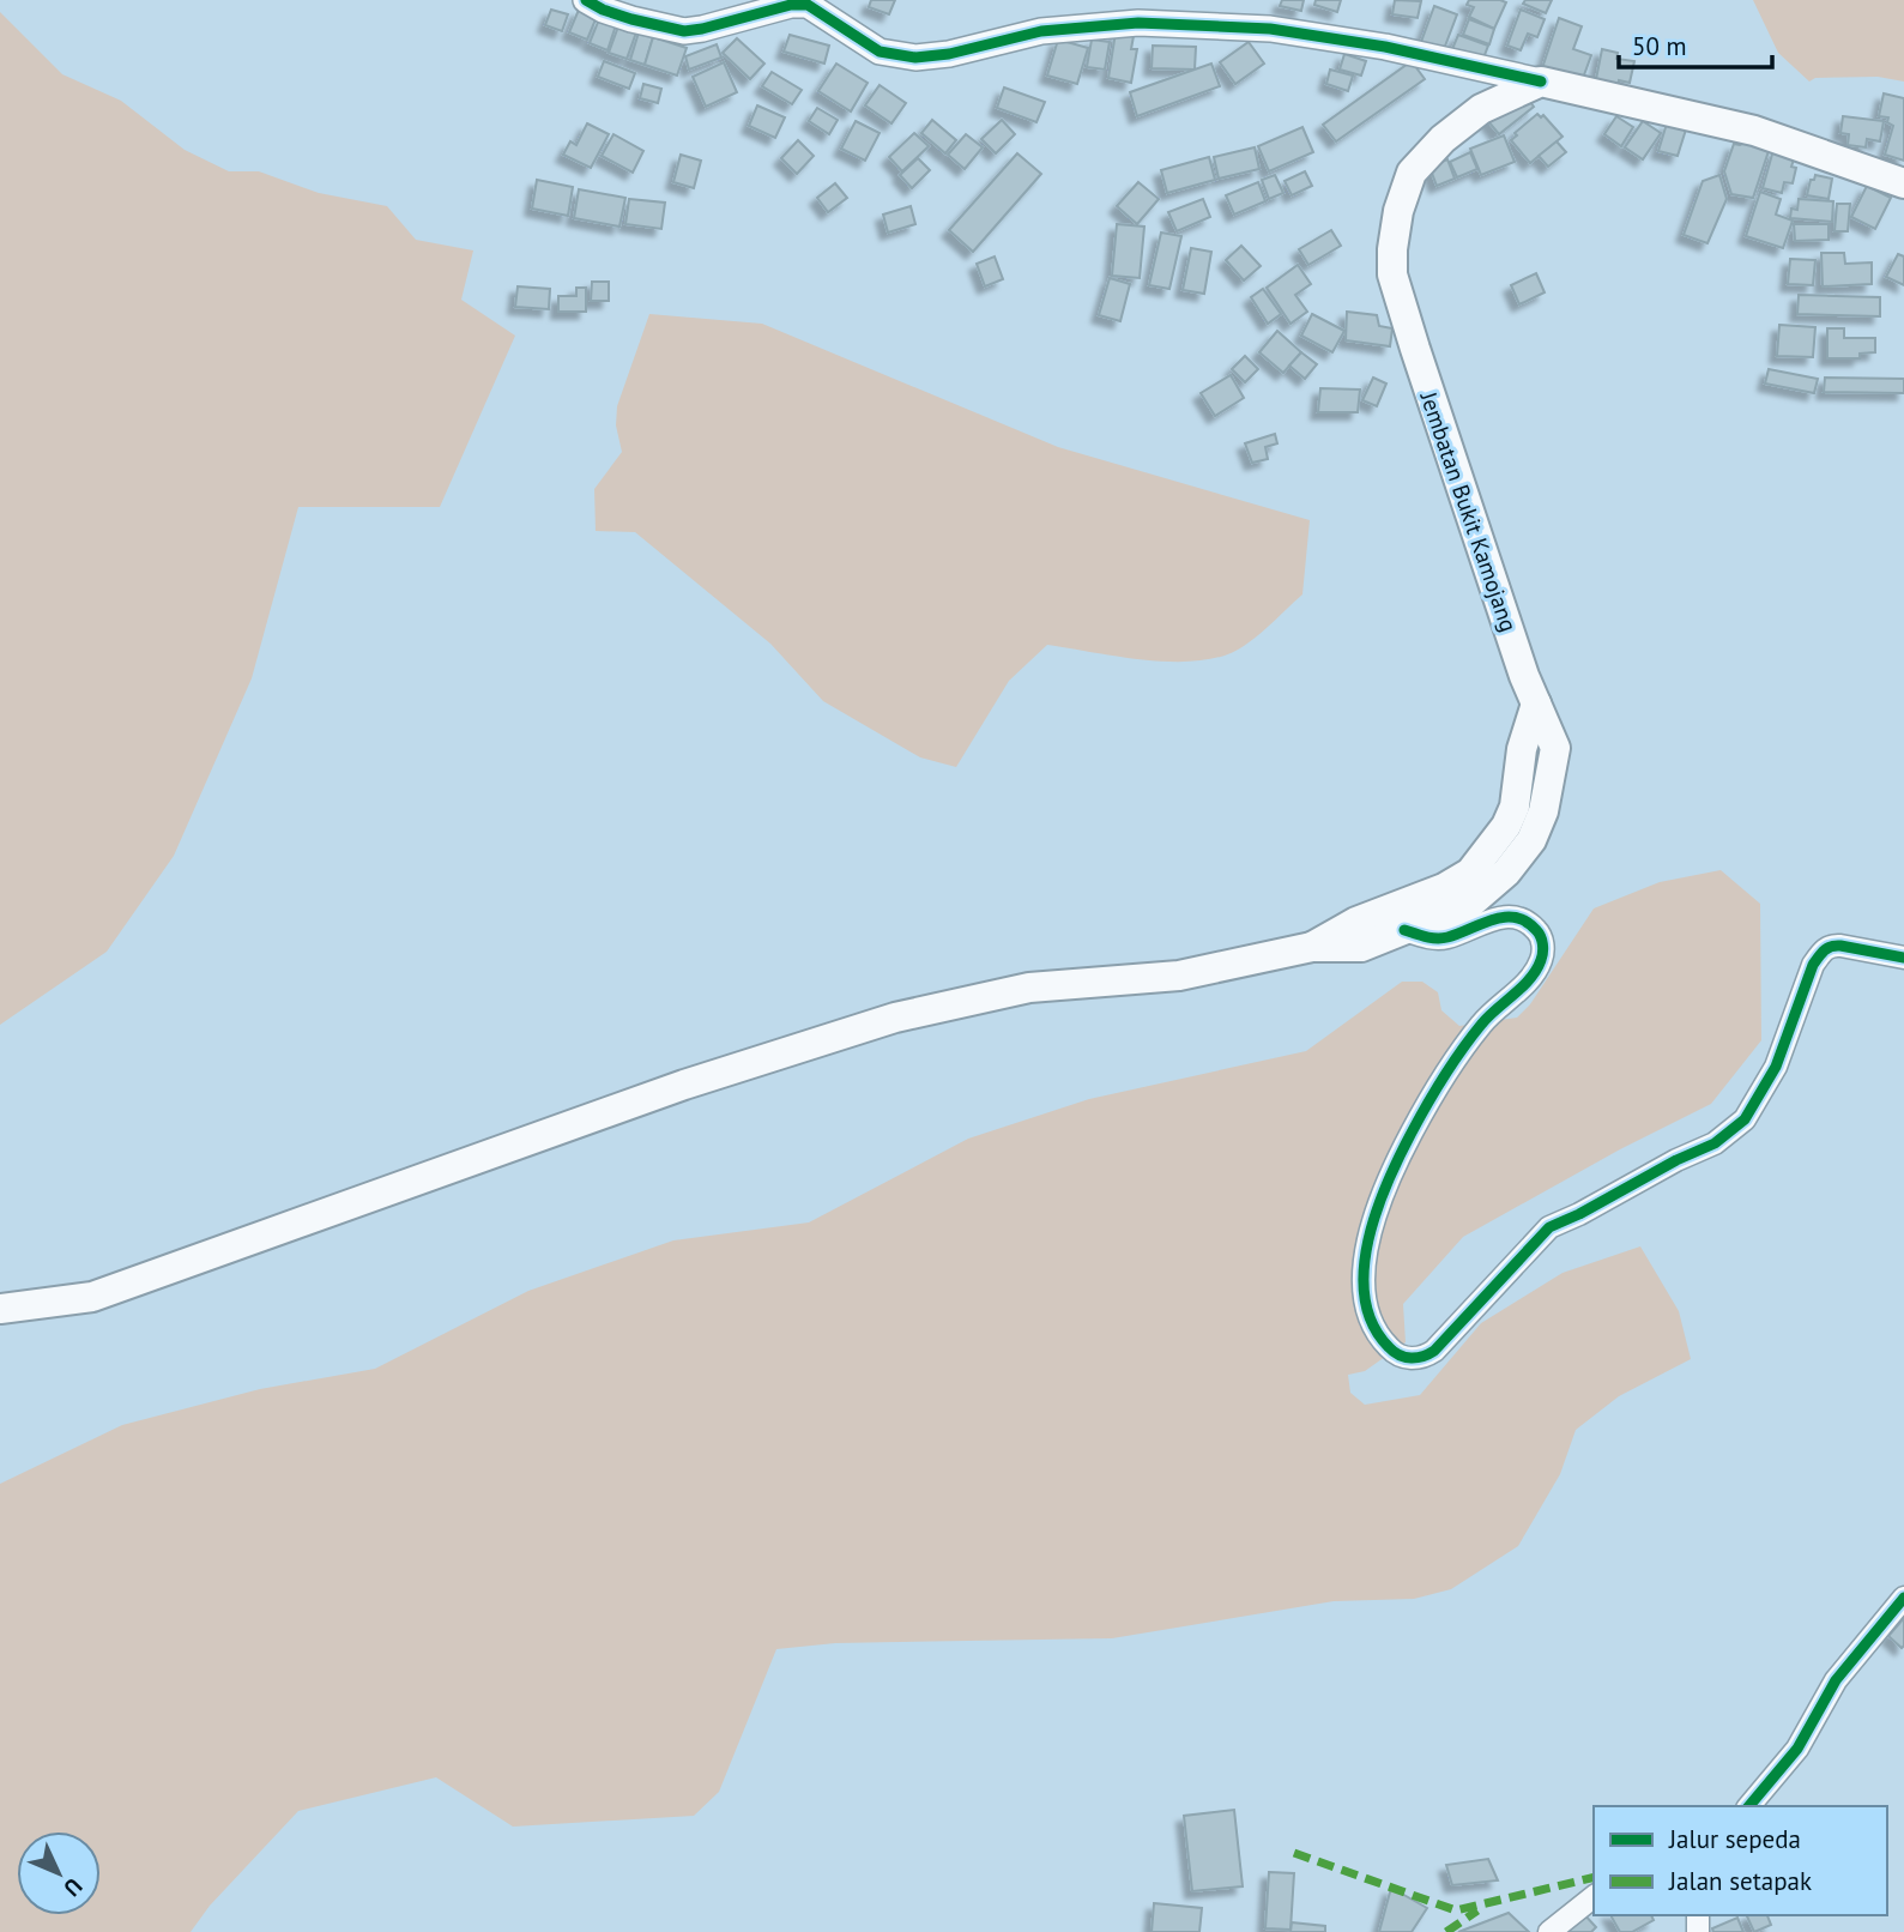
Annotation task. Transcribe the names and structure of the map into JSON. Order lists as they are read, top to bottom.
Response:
{
  "streets": {
    "main road": ["Jembatan Bukit Kamojang"]
  },
  "legend": ["Jalur sepeda", "Jalan setapak"],
  "scale_bar": "50 m",
  "north": "bottom right"
}
